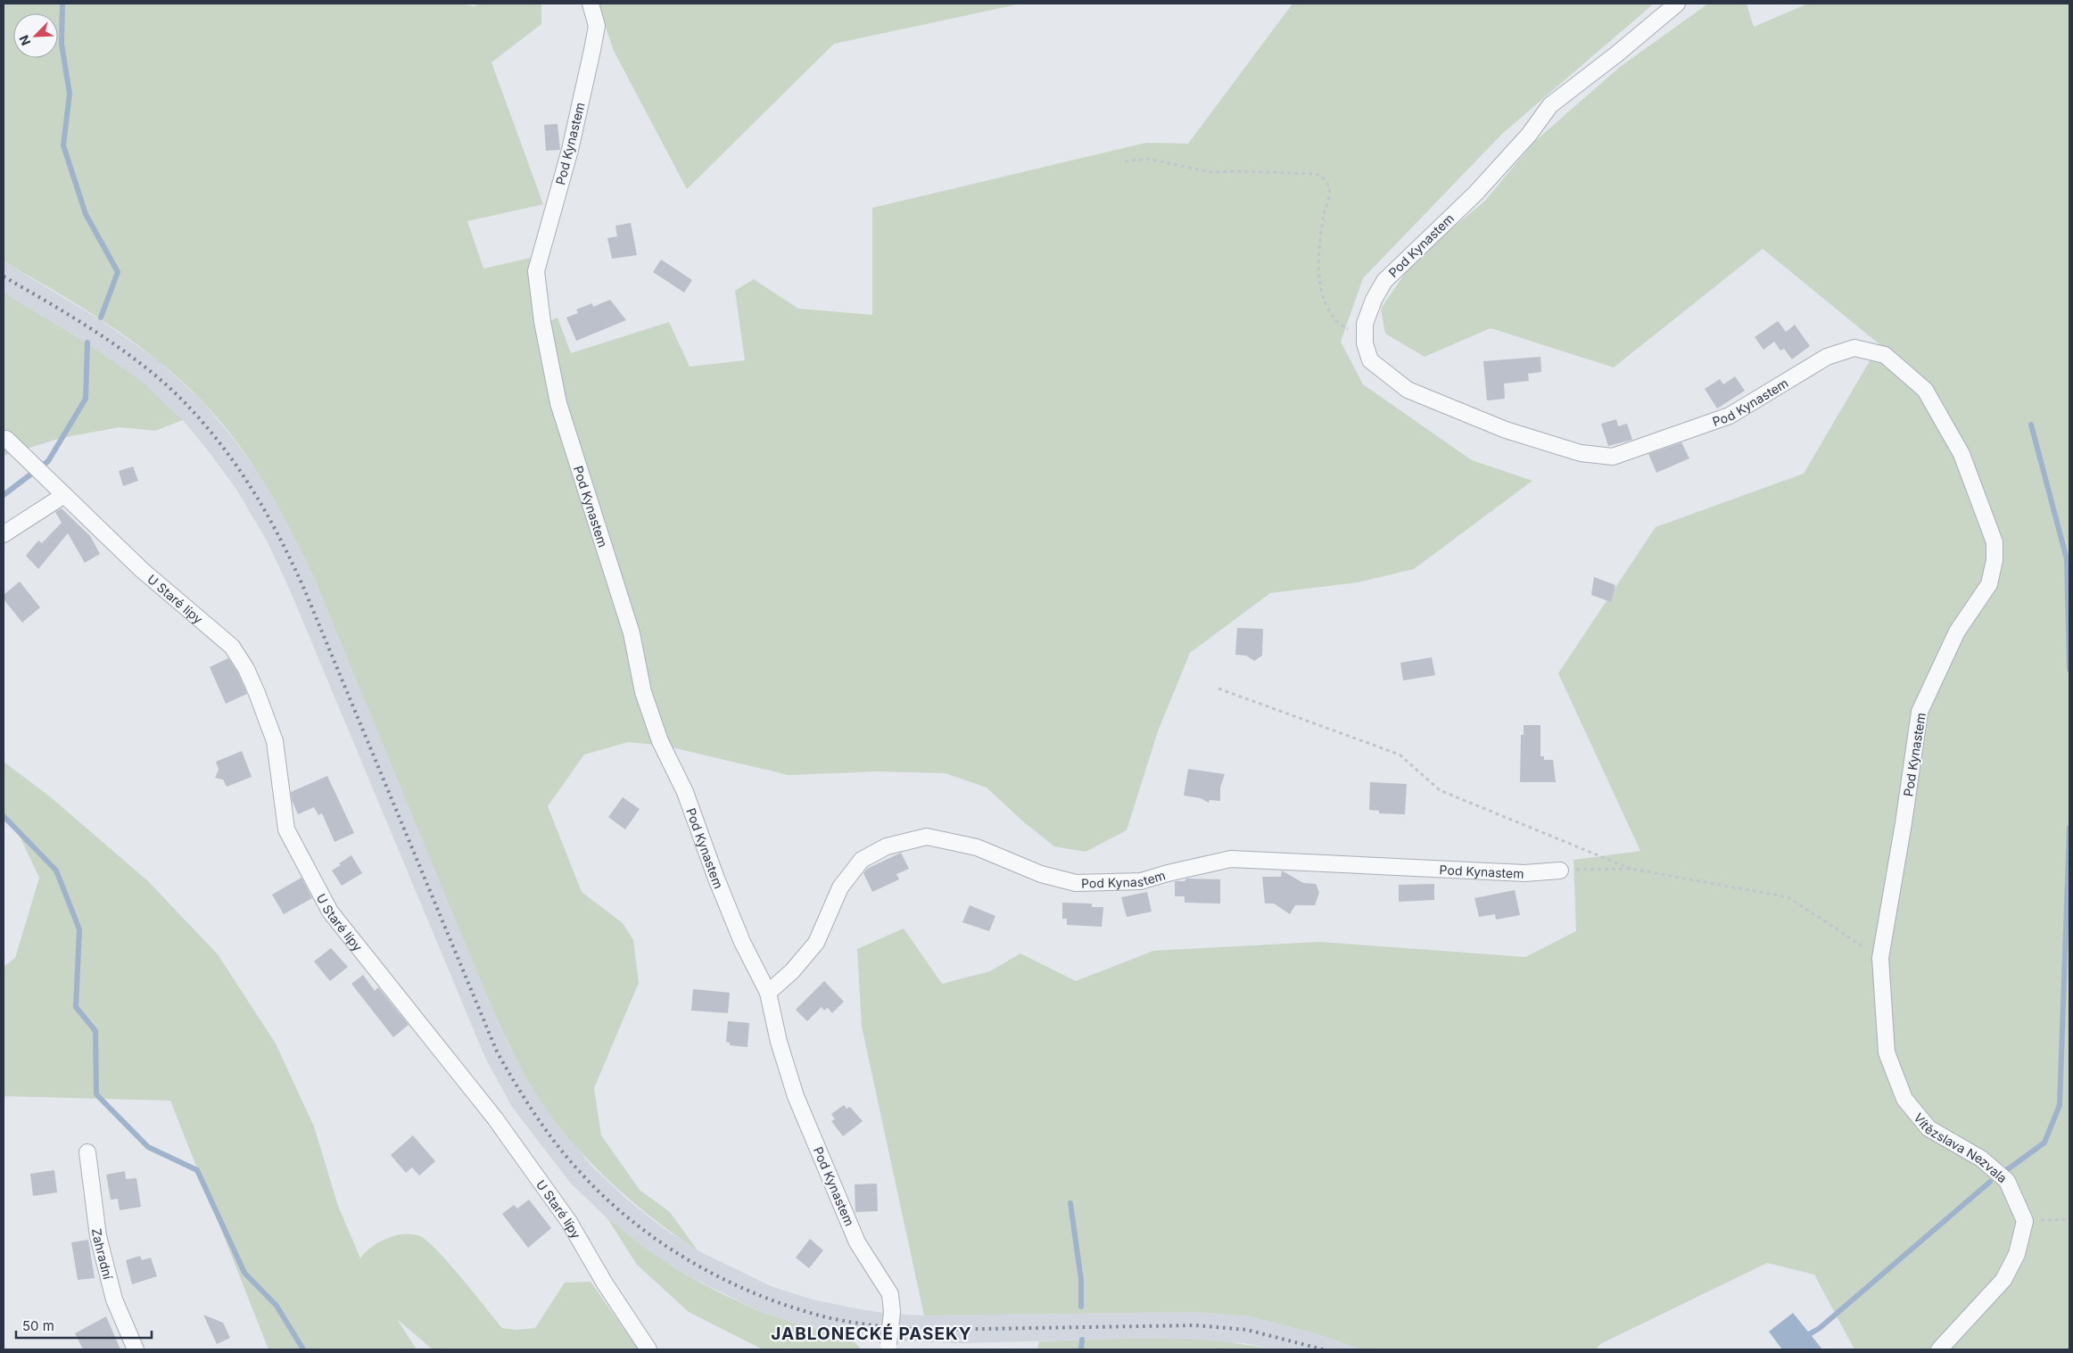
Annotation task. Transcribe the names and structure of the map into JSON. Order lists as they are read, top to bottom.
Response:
{
  "streets": {
    "street": [
      "Pod Kynastem",
      "U Staré lípy",
      "Vítězslava Nezvala",
      "Zahradní"
    ]
  },
  "crossings": [
    ["Pod Kynastem", "Vítězslava Nezvala"]
  ],
  "districts": ["JABLONECKÉ PASEKY"],
  "scale_bar": "50 m",
  "north": "bottom left"
}
